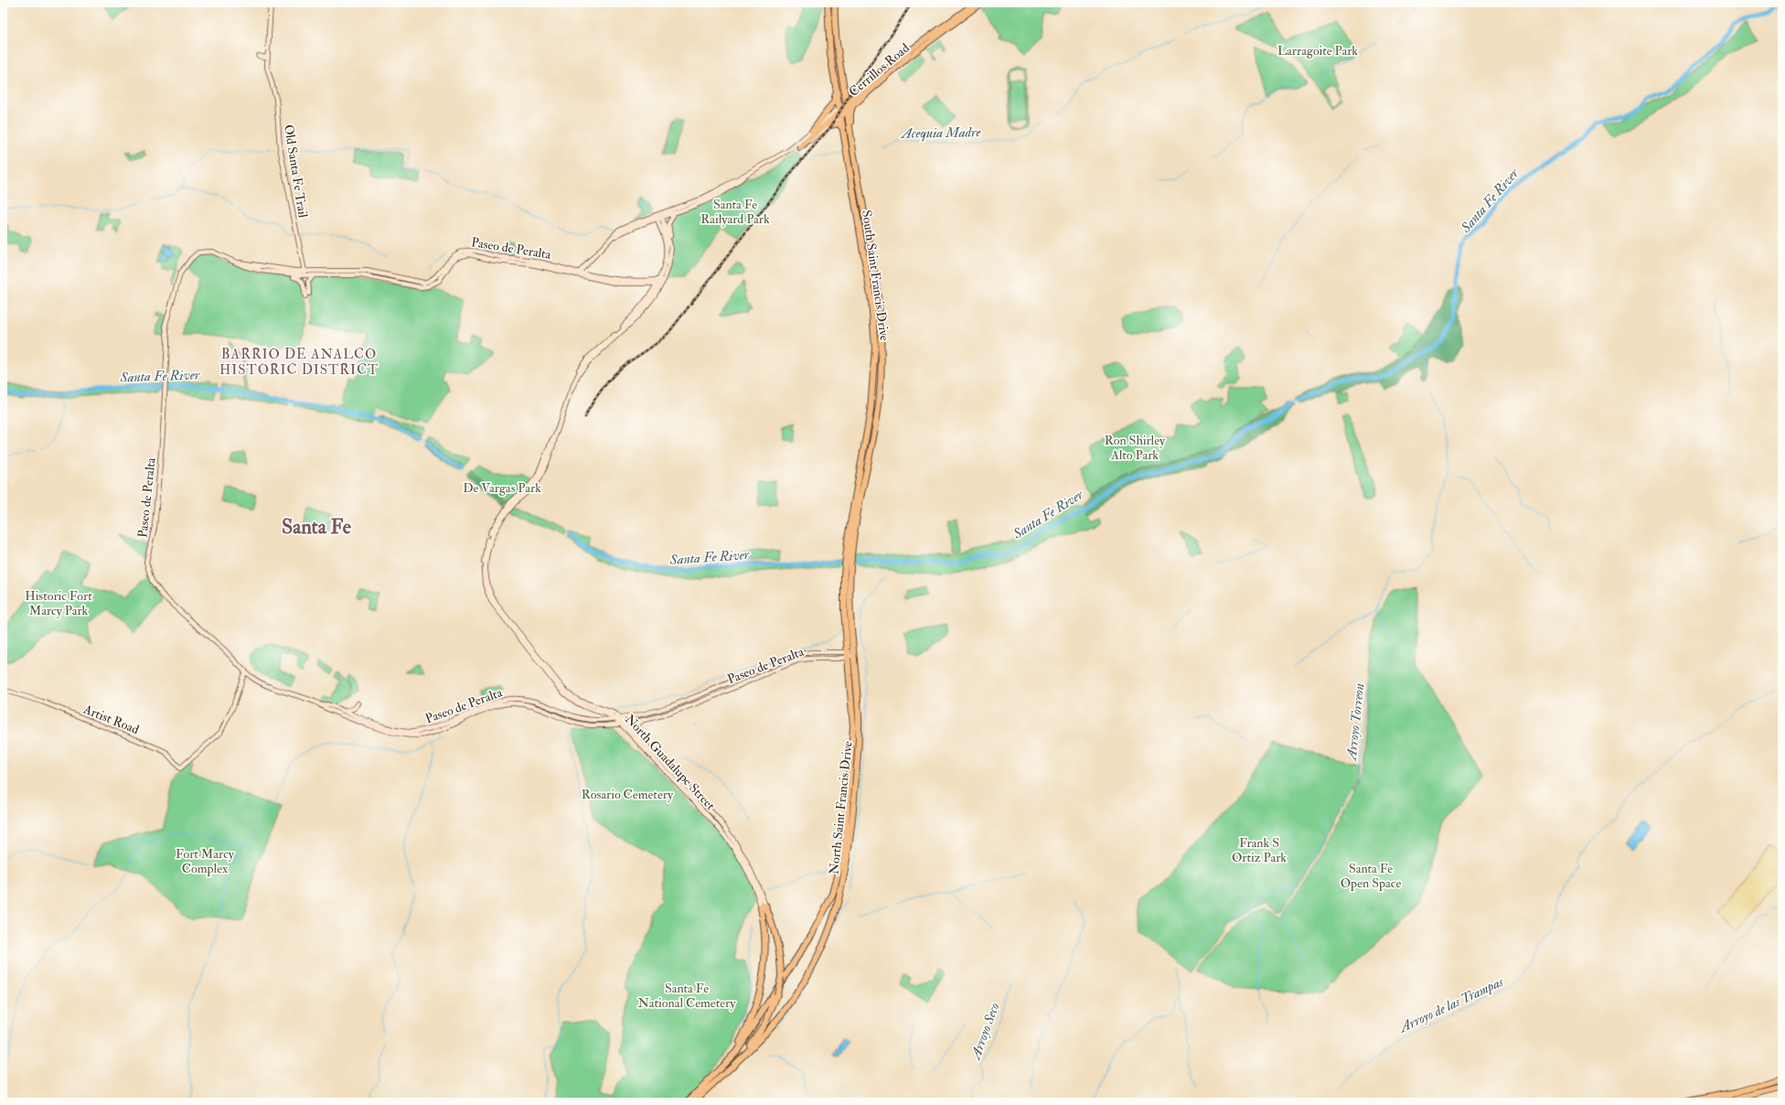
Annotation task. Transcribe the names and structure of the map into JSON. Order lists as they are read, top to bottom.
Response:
{
  "streets": {
    "highway": ["South Saint Francis Drive", "North Saint Francis Drive"],
    "main road": [
      "Cerrillos Road",
      "Old Santa Fe Trail",
      "Paseo de Peralta",
      "Artist Road",
      "North Guadalupe Street"
    ]
  },
  "crossings": [
    ["Cerrillos Road", "Paseo de Peralta"],
    ["Cerrillos Road", "South Saint Francis Drive"],
    ["Old Santa Fe Trail", "Paseo de Peralta"],
    ["Paseo de Peralta", "Artist Road"],
    ["Paseo de Peralta", "North Guadalupe Street"],
    ["Paseo de Peralta", "North Saint Francis Drive"],
    ["South Saint Francis Drive", "North Saint Francis Drive"]
  ],
  "districts": ["BARRIO DE ANALCO HISTORIC DISTRICT", "Santa Fe"],
  "water": [
    "Acequia Madre",
    "Santa Fe River",
    "Arroyo Torreon",
    "Arroyo de las Trampas",
    "Arroyo Seco"
  ],
  "parks": [
    "Larragoite Park",
    "Santa Fe Railyard Park",
    "Ron Shirley Alto Park",
    "De Vargas Park",
    "Historic Fort Marcy Park",
    "Rosario Cemetery",
    "Frank S Ortiz Park",
    "Fort Marcy Complex",
    "Santa Fe Open Space",
    "Santa Fe National Cemetery"
  ]
}
